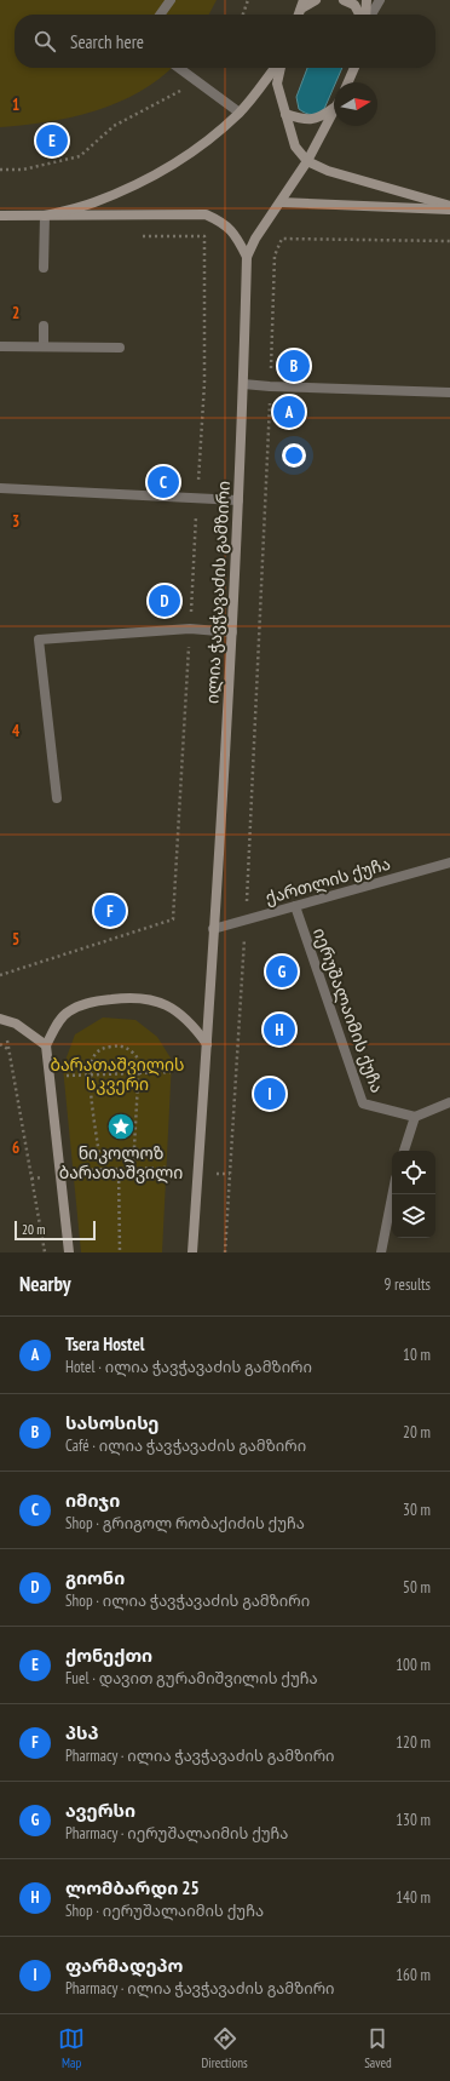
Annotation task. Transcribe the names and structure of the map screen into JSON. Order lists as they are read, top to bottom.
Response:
{
  "streets": {
    "main road": ["ილია ჭავჭავაძის გამზირი"],
    "street": ["ქართლის ქუჩა", "იერუშალაიმის ქუჩა"]
  },
  "crossings": [
    ["ილია ჭავჭავაძის გამზირი", "ქართლის ქუჩა"],
    ["ქართლის ქუჩა", "იერუშალაიმის ქუჩა"]
  ],
  "parks": ["ბარათაშვილის სკვერი"],
  "places": {
    "place": ["ნიკოლოზ ბარათაშვილი"]
  },
  "scale_bar": "20 m",
  "north": "right",
  "page": {
    "search": "Search here",
    "pins": [
      "E",
      "B",
      "A",
      "C",
      "D",
      "F",
      "G",
      "H",
      "I"
    ],
    "scale": "20 m",
    "heading": ["Nearby", "9 results"],
    "list": [
      {
        "mark": "A",
        "name": "Tsera Hostel",
        "note": "Hotel · ილია ჭავჭავაძის გამზირი",
        "value": "10 m"
      },
      {
        "mark": "B",
        "name": "სასოსისე",
        "note": "Café · ილია ჭავჭავაძის გამზირი",
        "value": "20 m"
      },
      {
        "mark": "C",
        "name": "იმიჯი",
        "note": "Shop · გრიგოლ რობაქიძის ქუჩა",
        "value": "30 m"
      },
      {
        "mark": "D",
        "name": "გიონი",
        "note": "Shop · ილია ჭავჭავაძის გამზირი",
        "value": "50 m"
      },
      {
        "mark": "E",
        "name": "ქონექთი",
        "note": "Fuel · დავით გურამიშვილის ქუჩა",
        "value": "100 m"
      },
      {
        "mark": "F",
        "name": "პსპ",
        "note": "Pharmacy · ილია ჭავჭავაძის გამზირი",
        "value": "120 m"
      },
      {
        "mark": "G",
        "name": "ავერსი",
        "note": "Pharmacy · იერუშალაიმის ქუჩა",
        "value": "130 m"
      },
      {
        "mark": "H",
        "name": "ლომბარდი 25",
        "note": "Shop · იერუშალაიმის ქუჩა",
        "value": "140 m"
      },
      {
        "mark": "I",
        "name": "ფარმადეპო",
        "note": "Pharmacy · ილია ჭავჭავაძის გამზირი",
        "value": "160 m"
      }
    ],
    "nav": ["Map", "Directions", "Saved"]
  },
  "grid": {
    "rows": [
      "1",
      "2",
      "3",
      "4",
      "5",
      "6"
    ]
  }
}
